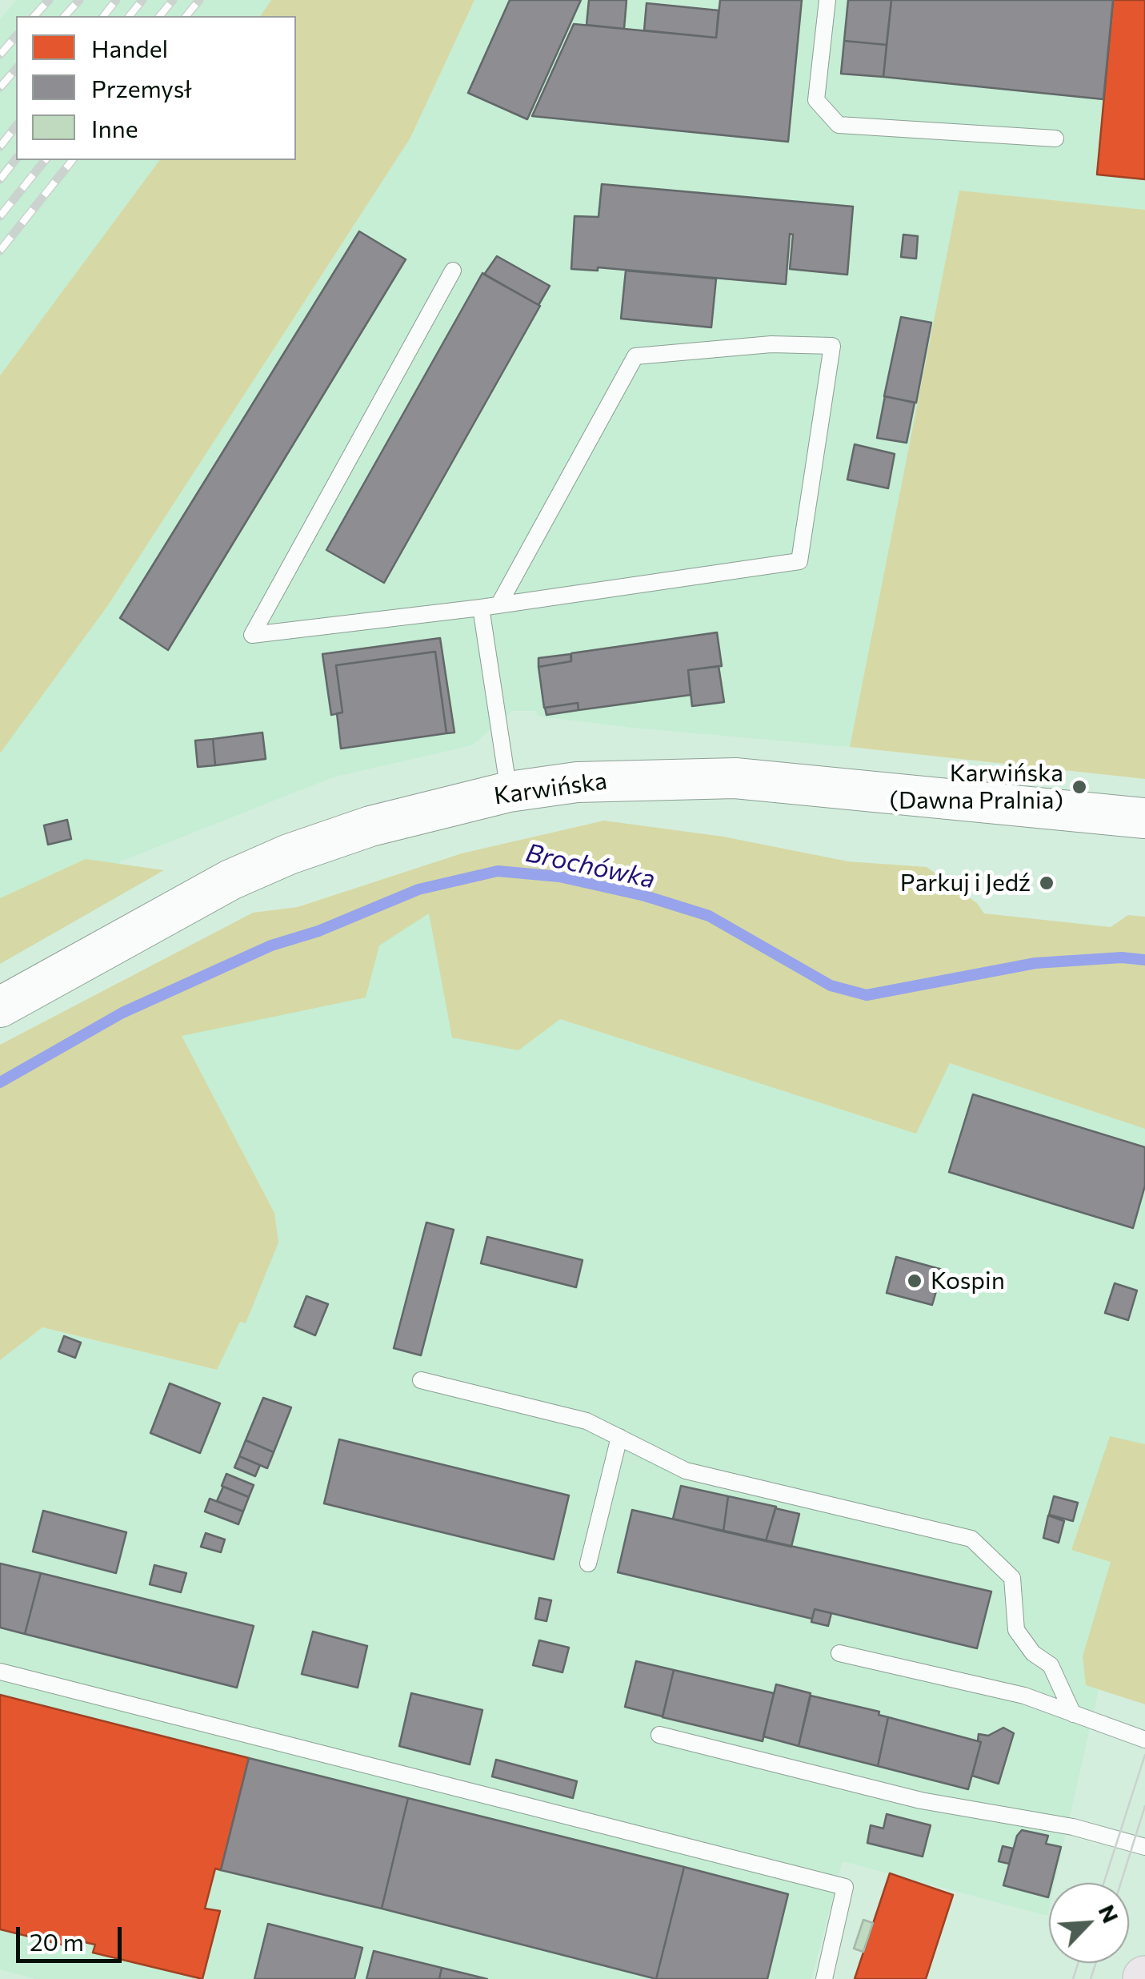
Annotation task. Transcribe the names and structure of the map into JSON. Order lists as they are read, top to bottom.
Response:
{
  "streets": {
    "street": ["Karwińska"]
  },
  "water": ["Brochówka"],
  "places": ["Karwińska (Dawna Pralnia)", "Parkuj i Jedź", "Kospin"],
  "legend": ["Handel", "Przemysł", "Inne"],
  "scale_bar": "20 m",
  "north": "top right"
}
